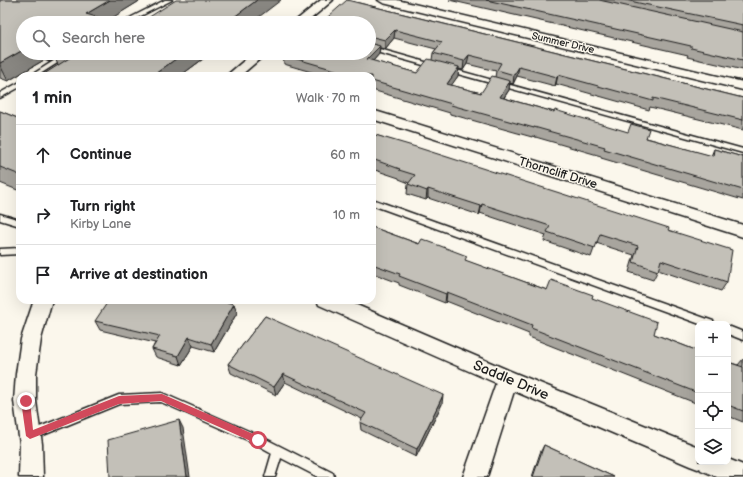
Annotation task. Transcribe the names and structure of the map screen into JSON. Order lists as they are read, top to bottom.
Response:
{
  "streets": {
    "street": ["Summer Drive", "Thorncliff Drive", "Saddle Drive"]
  },
  "page": {
    "search": "Search here",
    "heading": ["1 min", "Walk · 70 m"],
    "list": [
      ["Continue", "60 m"],
      ["Turn right", "Kirby Lane", "10 m"],
      "Arrive at destination"
    ],
    "map_buttons": ["+", "−"]
  }
}
